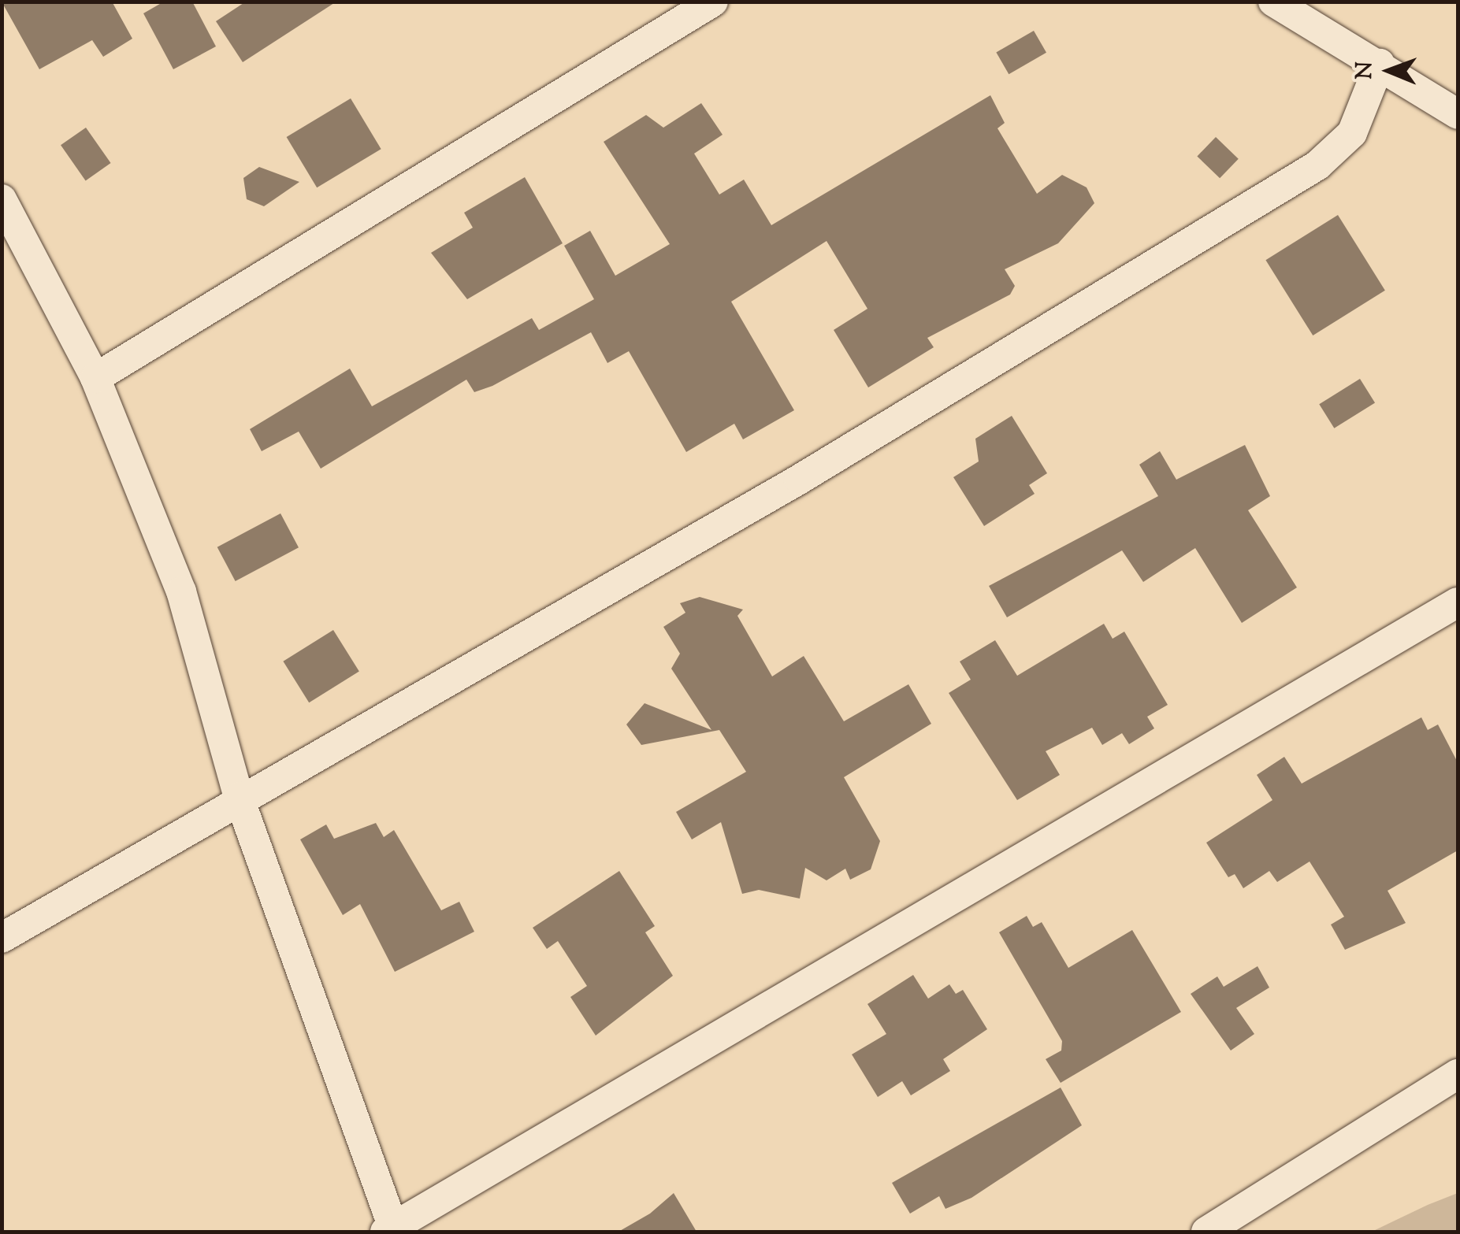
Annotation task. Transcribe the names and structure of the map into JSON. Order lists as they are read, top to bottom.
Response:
{
  "north": "left"
}
